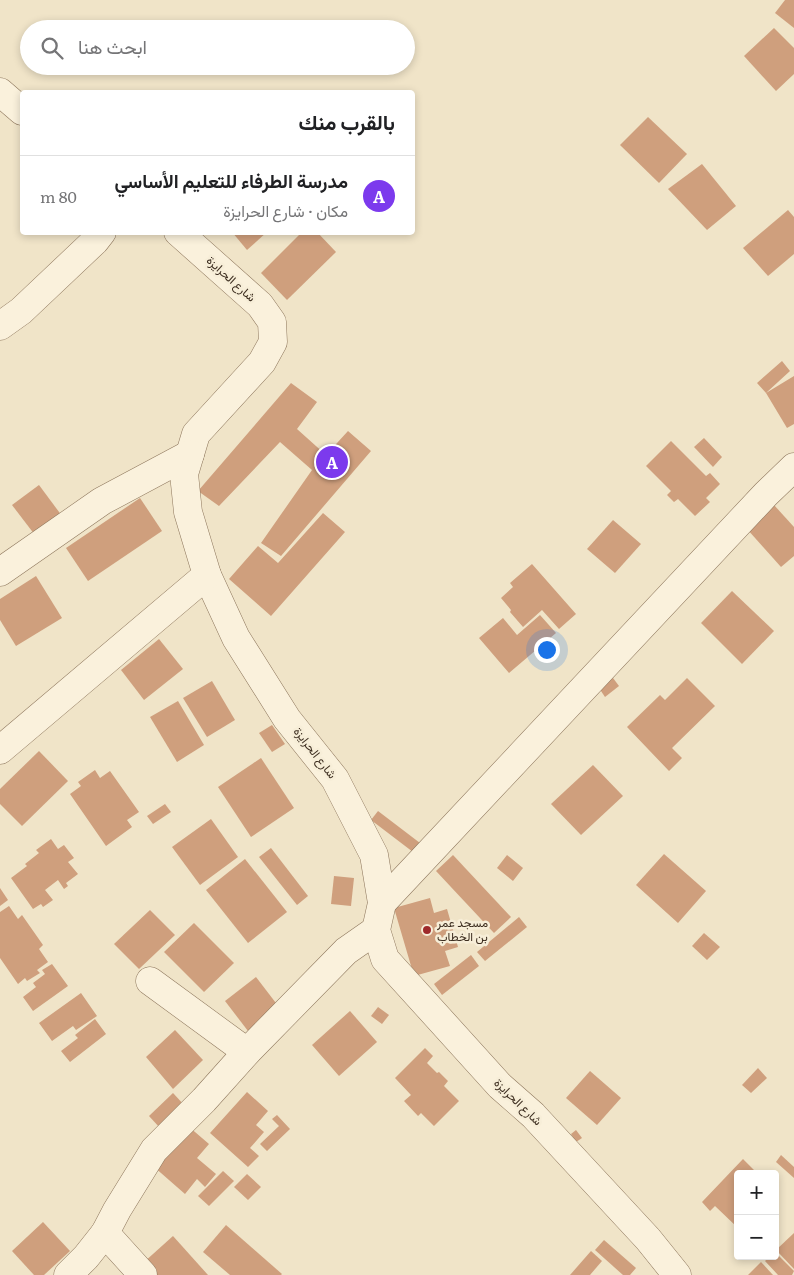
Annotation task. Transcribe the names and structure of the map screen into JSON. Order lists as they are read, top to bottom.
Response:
{
  "streets": {
    "street": ["شارع الحرايزة"]
  },
  "places": ["مسجد عمر بن الخطاب"],
  "page": {
    "search": "ابحث هنا",
    "heading": "بالقرب منك",
    "list": [
      {
        "mark": "A",
        "name": "مدرسة الطرفاء للتعليم الأساسي",
        "note": "مكان · شارع الحرايزة",
        "value": "80 m"
      }
    ],
    "pins": "A",
    "map_buttons": ["+", "−"]
  }
}
